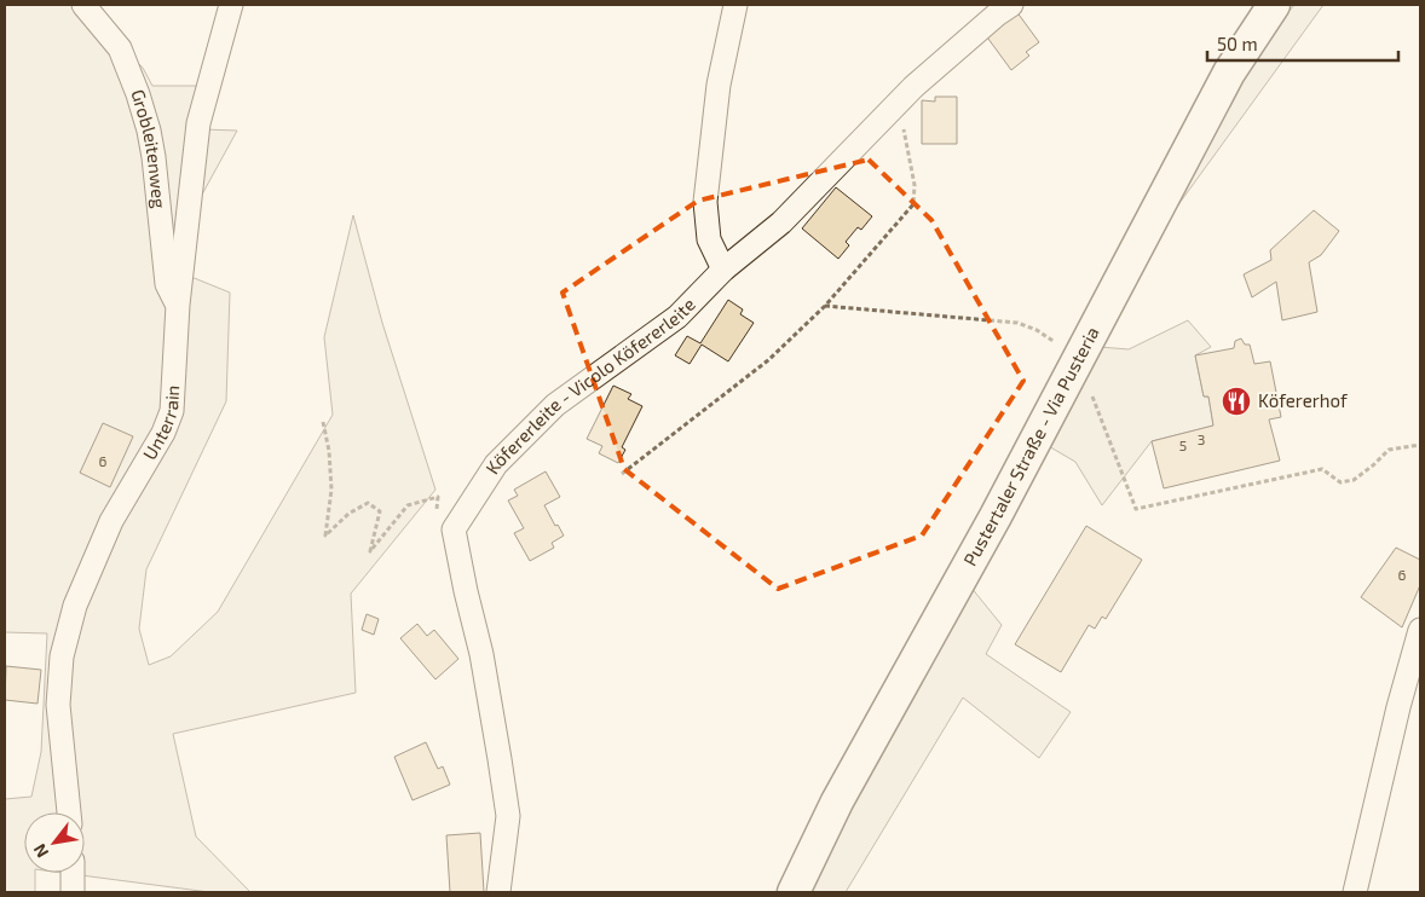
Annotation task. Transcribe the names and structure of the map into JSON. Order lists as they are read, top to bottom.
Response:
{
  "streets": {
    "main road": ["Pustertaler Straße - Via Pusteria"],
    "street": ["Grobleitenweg", "Köfererleite - Vicolo Köfererleite", "Unterrain"]
  },
  "crossings": [
    ["Grobleitenweg", "Unterrain"]
  ],
  "places": {
    "restaurant": ["Köfererhof"]
  },
  "house_numbers": [
    "3",
    "5",
    "6",
    "6"
  ],
  "scale_bar": "50 m",
  "north": "bottom left"
}
